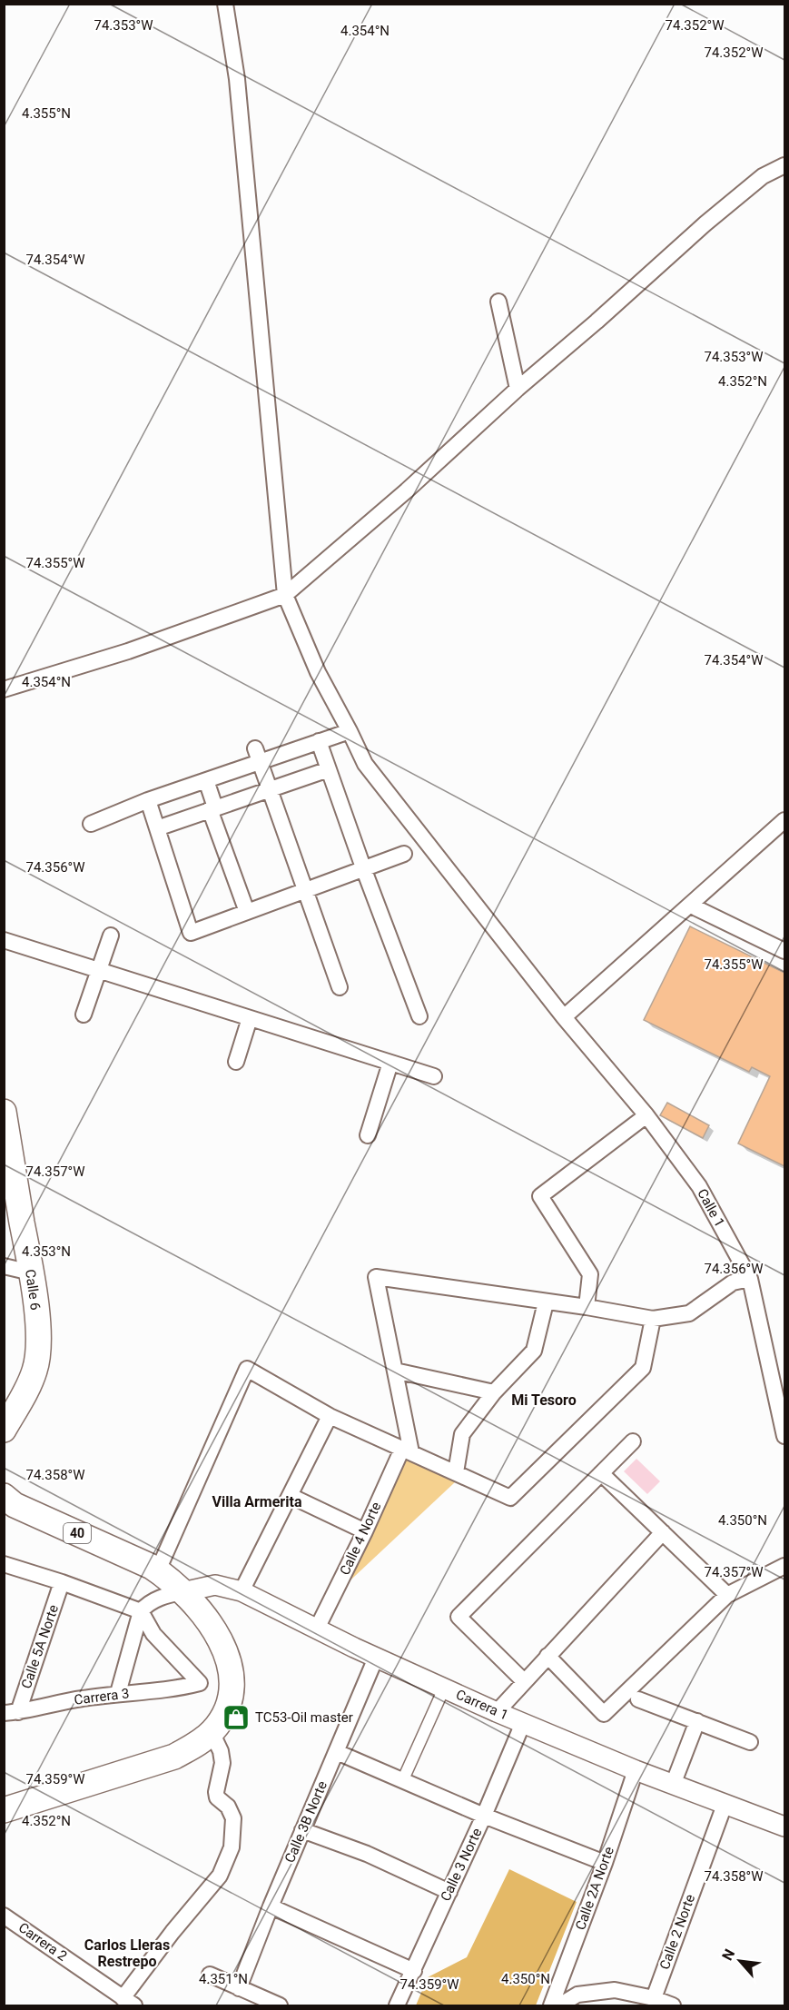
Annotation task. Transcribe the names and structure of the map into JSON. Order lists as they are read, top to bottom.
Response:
{
  "streets": {
    "main road": ["Calle 6", "40"],
    "street": [
      "Calle 1",
      "Calle 4 Norte",
      "Calle 5A Norte",
      "Carrera 3",
      "Carrera 1",
      "Calle 3B Norte",
      "Calle 3 Norte",
      "Calle 2A Norte",
      "Calle 2 Norte",
      "Carrera 2"
    ]
  },
  "crossings": [
    ["Calle 4 Norte", "Carrera 1"],
    ["Calle 5A Norte", "Carrera 3"],
    ["Carrera 1", "Calle 3B Norte"],
    ["Carrera 1", "Calle 3 Norte"],
    ["Carrera 1", "Calle 2A Norte"],
    ["Carrera 1", "Calle 2 Norte"]
  ],
  "districts": ["Mi Tesoro", "Villa Armerita", "Carlos Lleras Restrepo"],
  "places": {
    "shop": ["TC53-Oil master"]
  },
  "north": "top left",
  "coordinates": [
    "74.353°W",
    "74.352°W",
    "4.354°N",
    "4.355°N",
    "74.354°W",
    "4.352°N",
    "74.355°W",
    "74.356°W",
    "74.357°W",
    "4.353°N",
    "74.358°W",
    "4.350°N",
    "74.359°W",
    "4.351°N"
  ]
}
